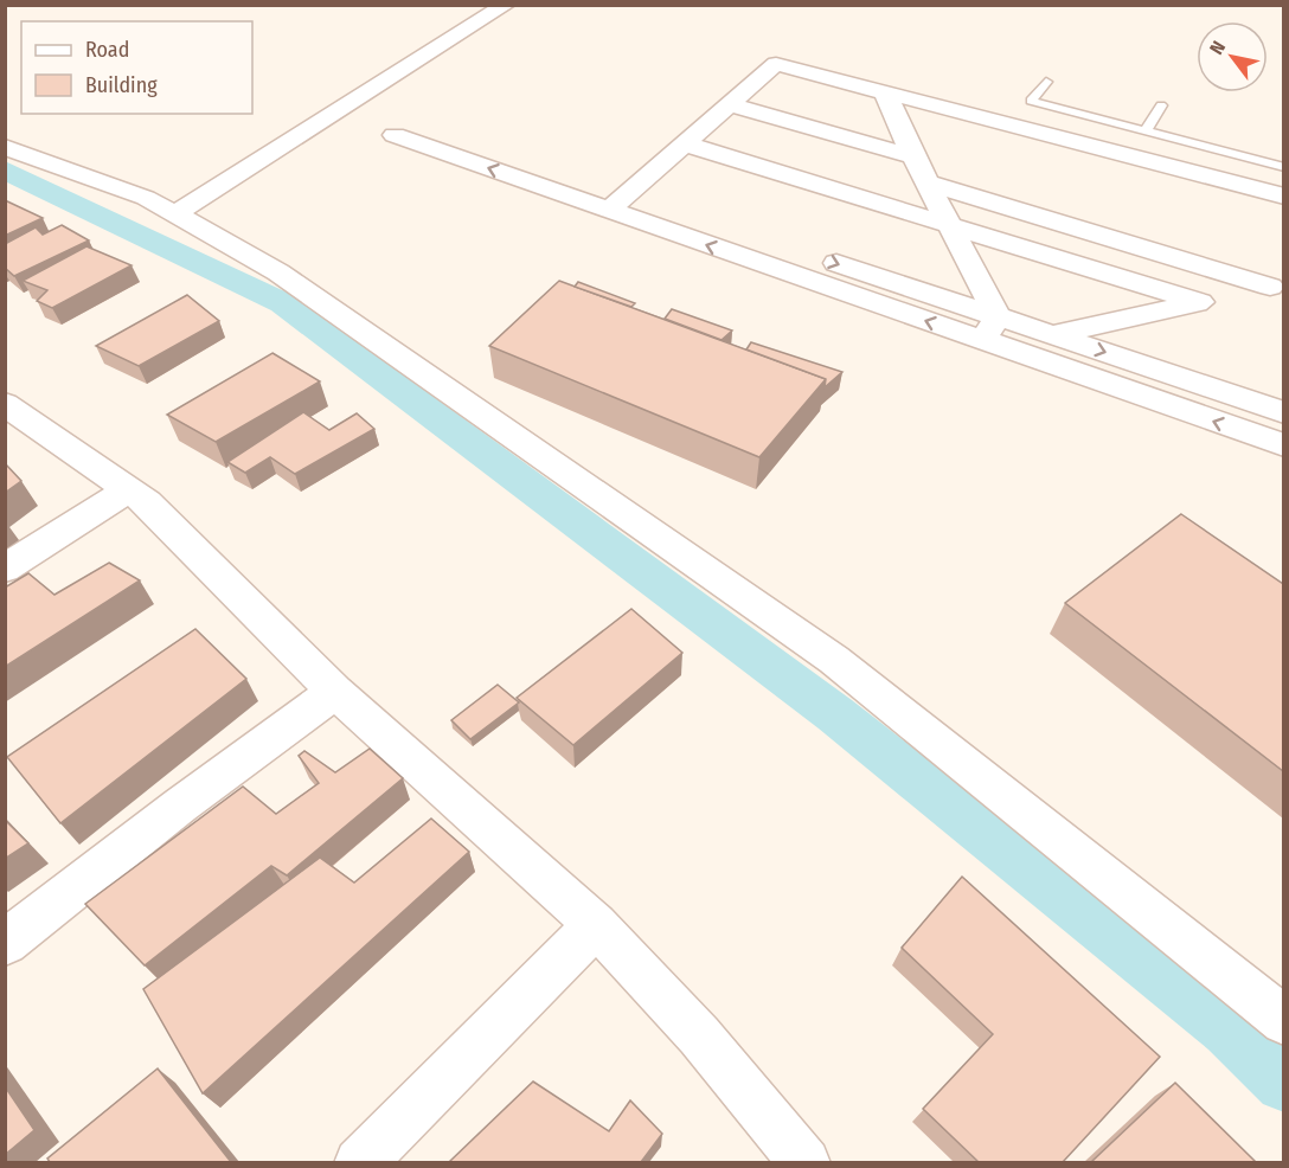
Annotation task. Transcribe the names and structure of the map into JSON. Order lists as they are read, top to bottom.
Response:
{
  "legend": ["Road", "Building"],
  "north": "top left"
}
